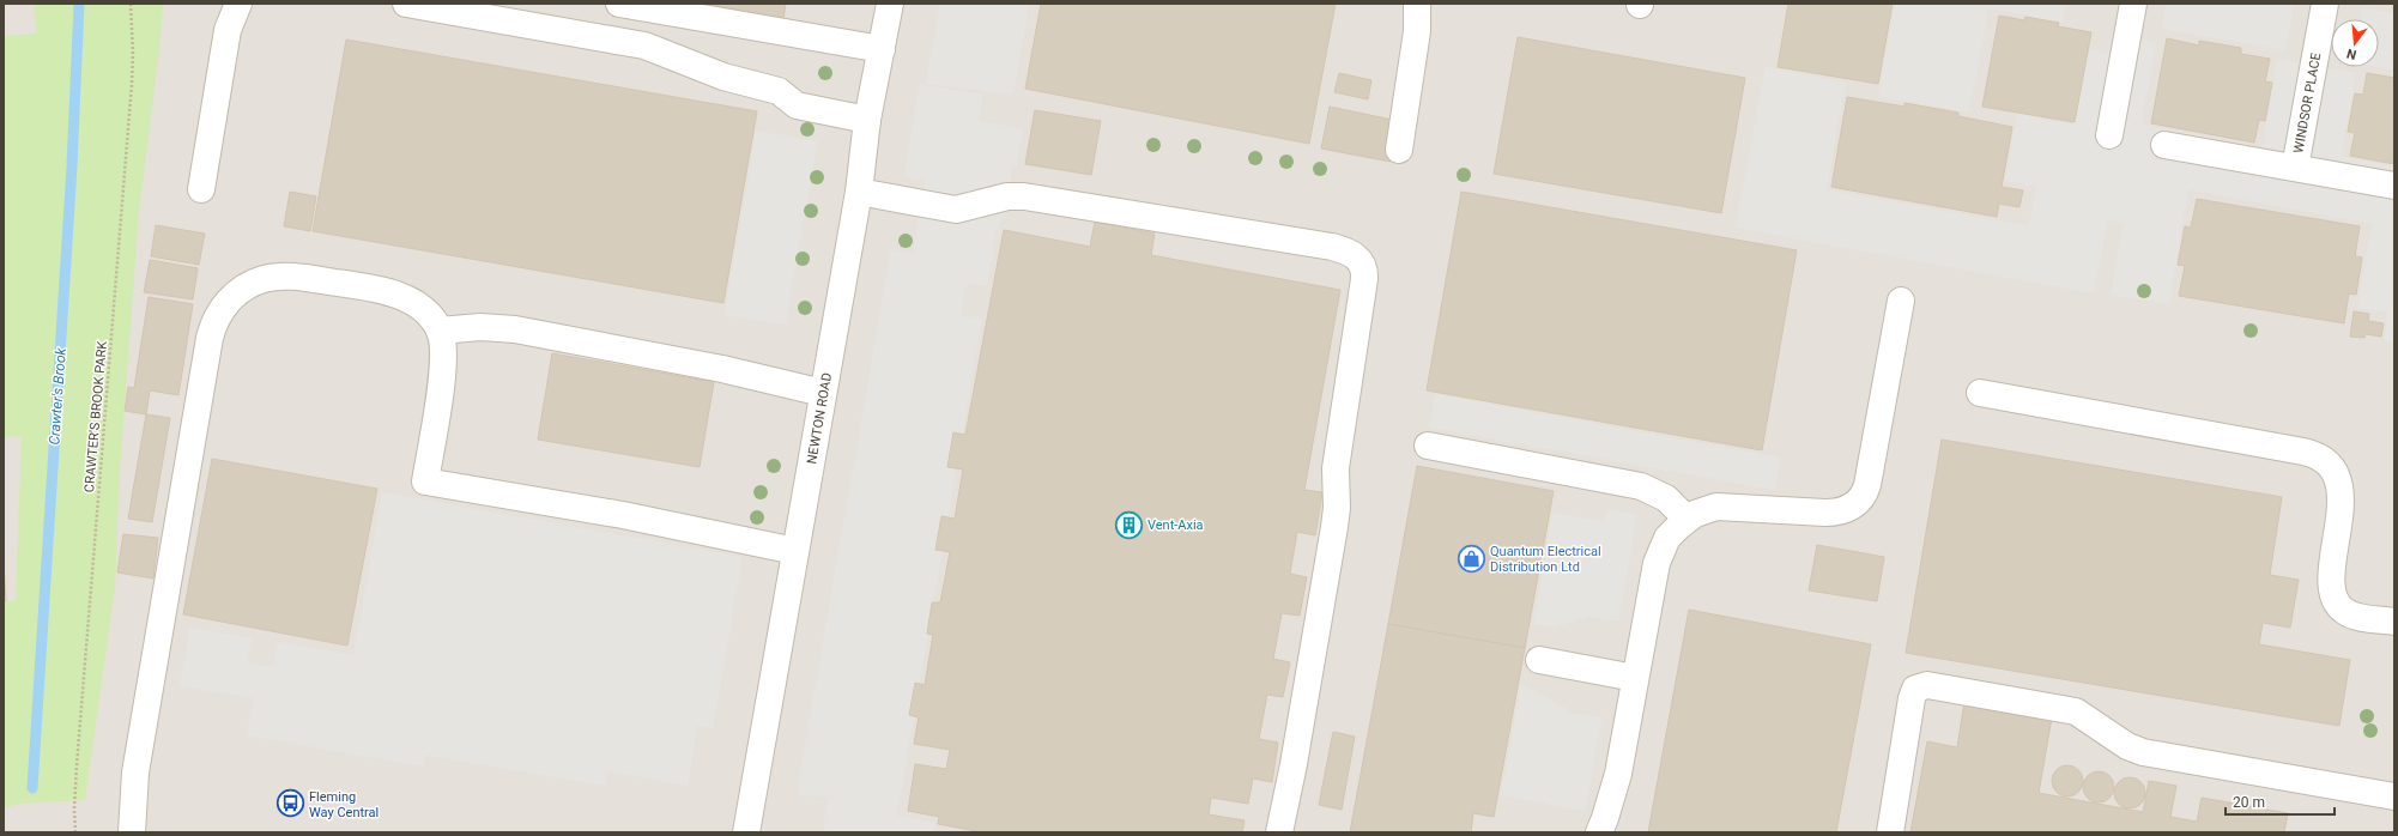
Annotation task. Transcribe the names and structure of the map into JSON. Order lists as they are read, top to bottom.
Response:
{
  "streets": {
    "street": ["WINDSOR PLACE", "NEWTON ROAD"],
    "path": ["CRAWTER'S BROOK PARK"]
  },
  "water": ["Crawter's Brook"],
  "places": {
    "building": ["Vent-Axia"],
    "shop": ["Quantum Electrical Distribution Ltd"],
    "bus stop": ["Fleming Way Central"]
  },
  "scale_bar": "20 m",
  "north": "bottom"
}
